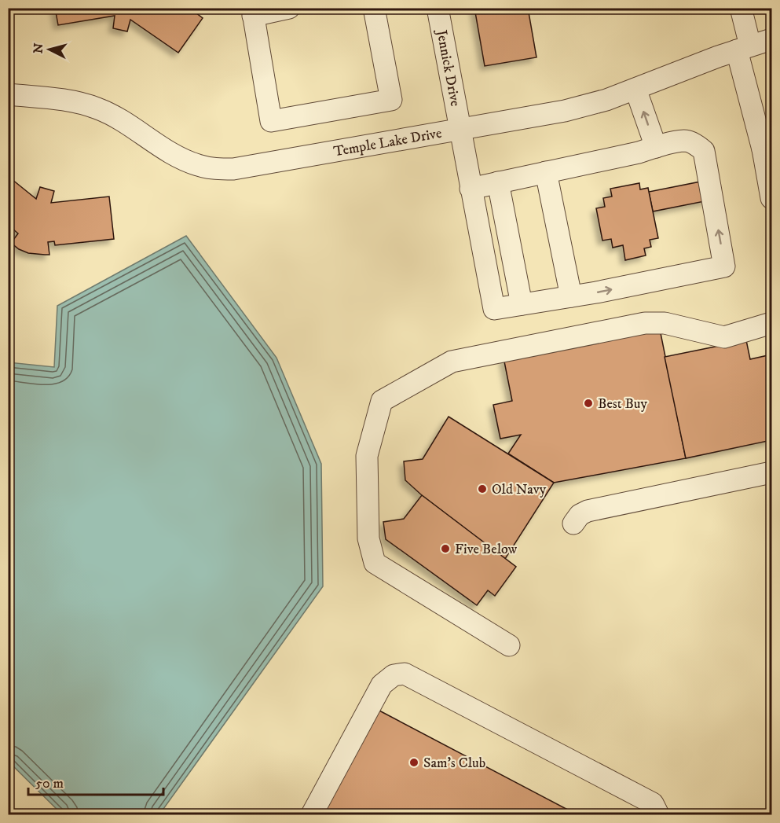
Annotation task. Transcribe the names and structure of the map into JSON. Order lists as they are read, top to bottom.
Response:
{
  "streets": {
    "street": ["Jennick Drive", "Temple Lake Drive"]
  },
  "crossings": [
    ["Jennick Drive", "Temple Lake Drive"]
  ],
  "places": [
    "Best Buy",
    "Old Navy",
    "Five Below",
    "Sam's Club"
  ],
  "scale_bar": "50 m",
  "north": "left"
}
